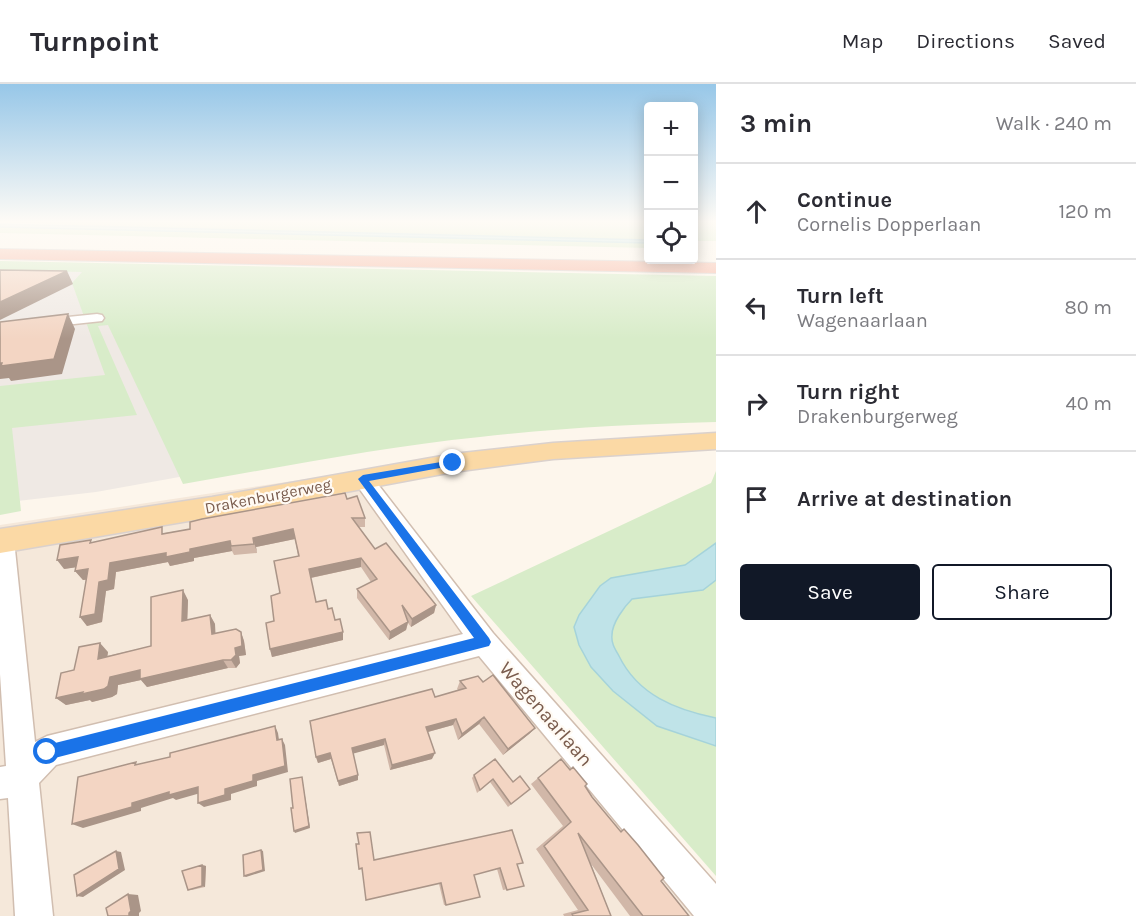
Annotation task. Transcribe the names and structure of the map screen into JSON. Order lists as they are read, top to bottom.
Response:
{
  "streets": {
    "main road": ["Drakenburgerweg"],
    "street": ["Wagenaarlaan"]
  },
  "crossings": [
    ["Drakenburgerweg", "Wagenaarlaan"]
  ],
  "page": {
    "header": "Turnpoint",
    "nav": ["Map", "Directions", "Saved"],
    "heading": ["3 min", "Walk · 240 m"],
    "map_buttons": ["+", "−"],
    "list": [
      ["Continue", "Cornelis Dopperlaan", "120 m"],
      ["Turn left", "Wagenaarlaan", "80 m"],
      ["Turn right", "Drakenburgerweg", "40 m"],
      "Arrive at destination"
    ],
    "buttons": ["Save", "Share"]
  }
}
